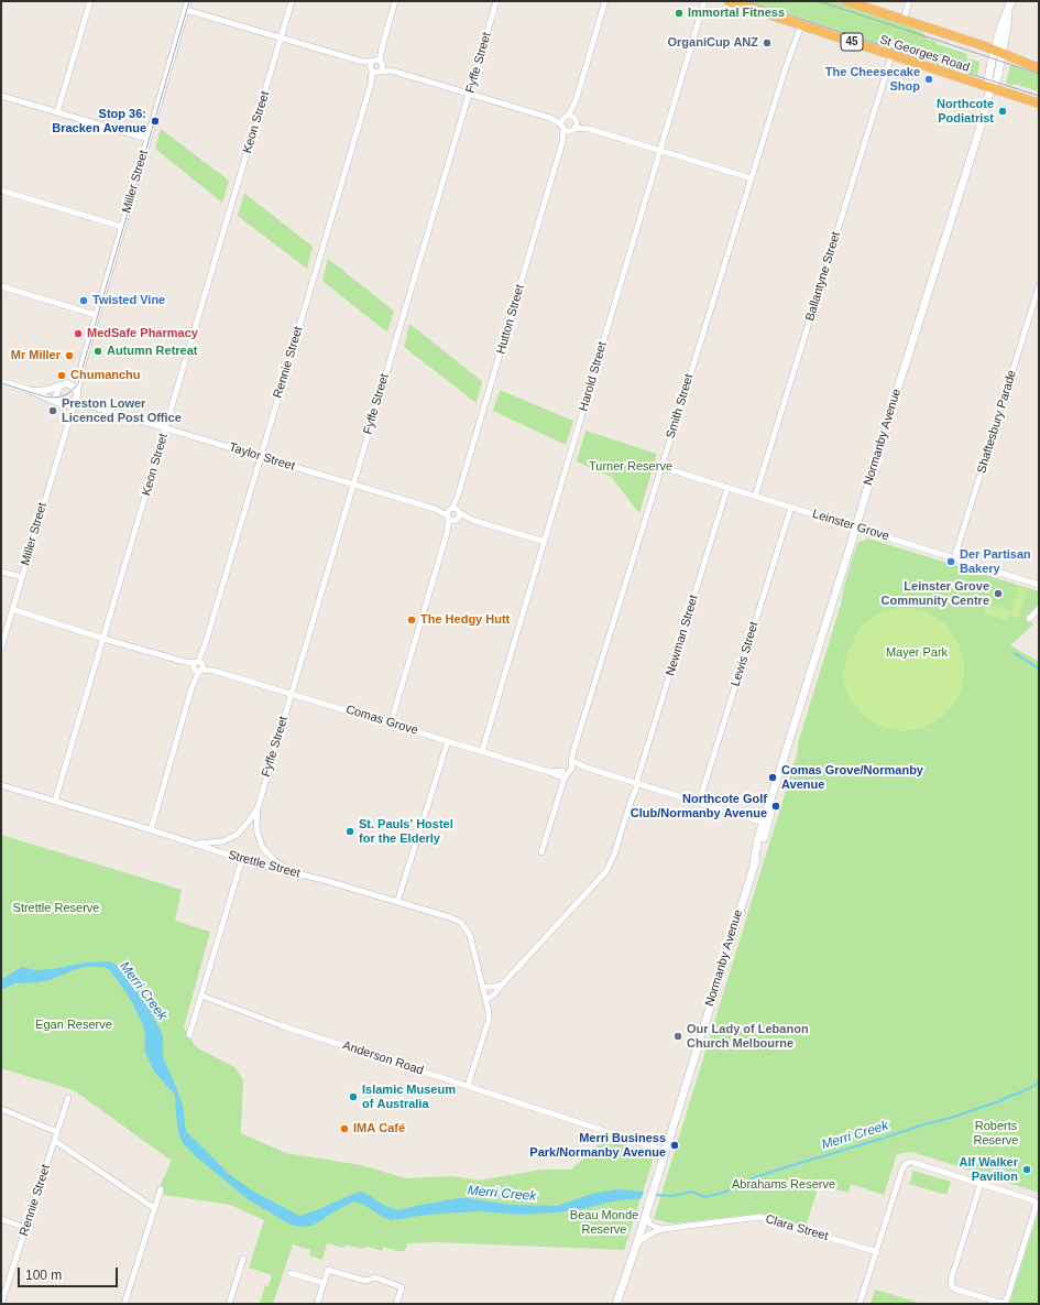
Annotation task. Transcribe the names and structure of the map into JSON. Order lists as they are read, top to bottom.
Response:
{
  "streets": {
    "highway": ["45", "St Georges Road"],
    "main road": ["Normanby Avenue"],
    "street": [
      "Fyffe Street",
      "Keon Street",
      "Miller Street",
      "Ballantyne Street",
      "Hutton Street",
      "Rennie Street",
      "Harold Street",
      "Smith Street",
      "Shaftesbury Parade",
      "Taylor Street",
      "Leinster Grove",
      "Newman Street",
      "Lewis Street",
      "Comas Grove",
      "Strettle Street",
      "Anderson Road",
      "Clara Street"
    ]
  },
  "crossings": [
    ["St Georges Road", "Ballantyne Street"],
    ["St Georges Road", "Smith Street"],
    ["St Georges Road", "Normanby Avenue"],
    ["Fyffe Street", "Taylor Street"],
    ["Fyffe Street", "Comas Grove"],
    ["Fyffe Street", "Strettle Street"],
    ["Keon Street", "Taylor Street"],
    ["Keon Street", "Comas Grove"],
    ["Keon Street", "Strettle Street"],
    ["Miller Street", "Taylor Street"],
    ["Miller Street", "Comas Grove"],
    ["Ballantyne Street", "Leinster Grove"],
    ["Hutton Street", "Taylor Street"],
    ["Hutton Street", "Comas Grove"],
    ["Rennie Street", "Taylor Street"],
    ["Rennie Street", "Comas Grove"],
    ["Rennie Street", "Strettle Street"],
    ["Harold Street", "Taylor Street"],
    ["Harold Street", "Comas Grove"],
    ["Smith Street", "Leinster Grove"],
    ["Smith Street", "Comas Grove"],
    ["Shaftesbury Parade", "Leinster Grove"],
    ["Normanby Avenue", "Leinster Grove"],
    ["Normanby Avenue", "Anderson Road"],
    ["Normanby Avenue", "Clara Street"],
    ["Leinster Grove", "Newman Street"],
    ["Leinster Grove", "Lewis Street"]
  ],
  "water": ["Merri Creek"],
  "parks": [
    "Turner Reserve",
    "Mayer Park",
    "Strettle Reserve",
    "Egan Reserve",
    "Roberts Reserve",
    "Abrahams Reserve",
    "Beau Monde Reserve"
  ],
  "places": [
    "Immortal Fitness",
    "OrganiCup ANZ",
    "The Cheesecake Shop",
    "Northcote Podiatrist",
    "Stop 36: Bracken Avenue",
    "Twisted Vine",
    "MedSafe Pharmacy",
    "Autumn Retreat",
    "Mr Miller",
    "Chumanchu",
    "Preston Lower Licenced Post Office",
    "Der Partisan Bakery",
    "Leinster Grove Community Centre",
    "The Hedgy Hutt",
    "Comas Grove/Normanby Avenue",
    "Northcote Golf Club/Normanby Avenue",
    "St. Pauls' Hostel for the Elderly",
    "Our Lady of Lebanon Church Melbourne",
    "Islamic Museum of Australia",
    "IMA Café",
    "Merri Business Park/Normanby Avenue",
    "Alf Walker Pavilion"
  ],
  "scale_bar": "100 m"
}
